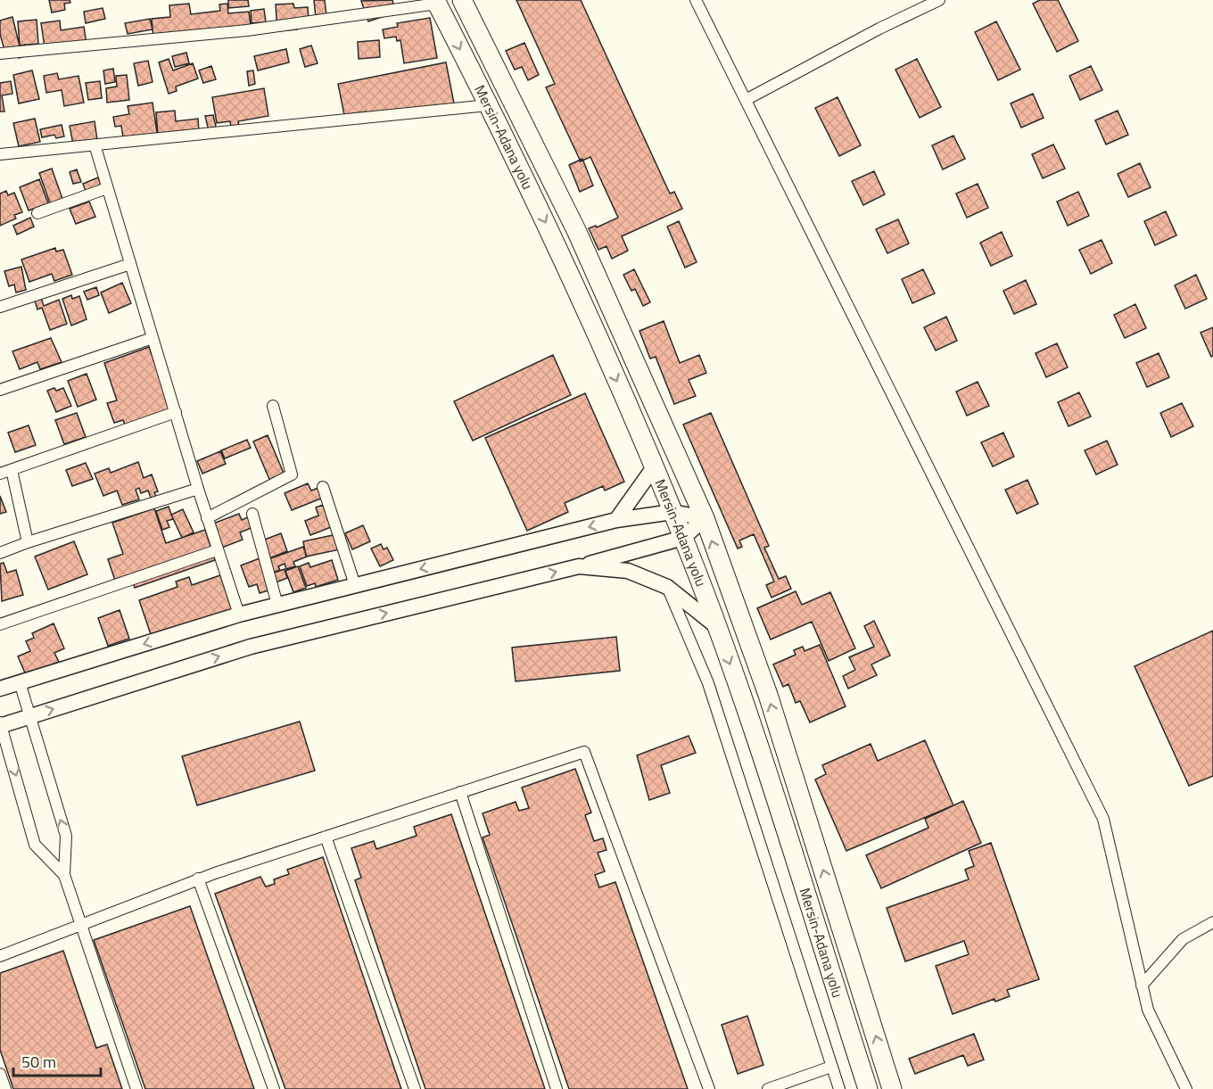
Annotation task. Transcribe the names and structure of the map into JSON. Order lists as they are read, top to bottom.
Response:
{
  "streets": {
    "highway": ["Mersin-Adana yolu"]
  },
  "scale_bar": "50 m"
}
